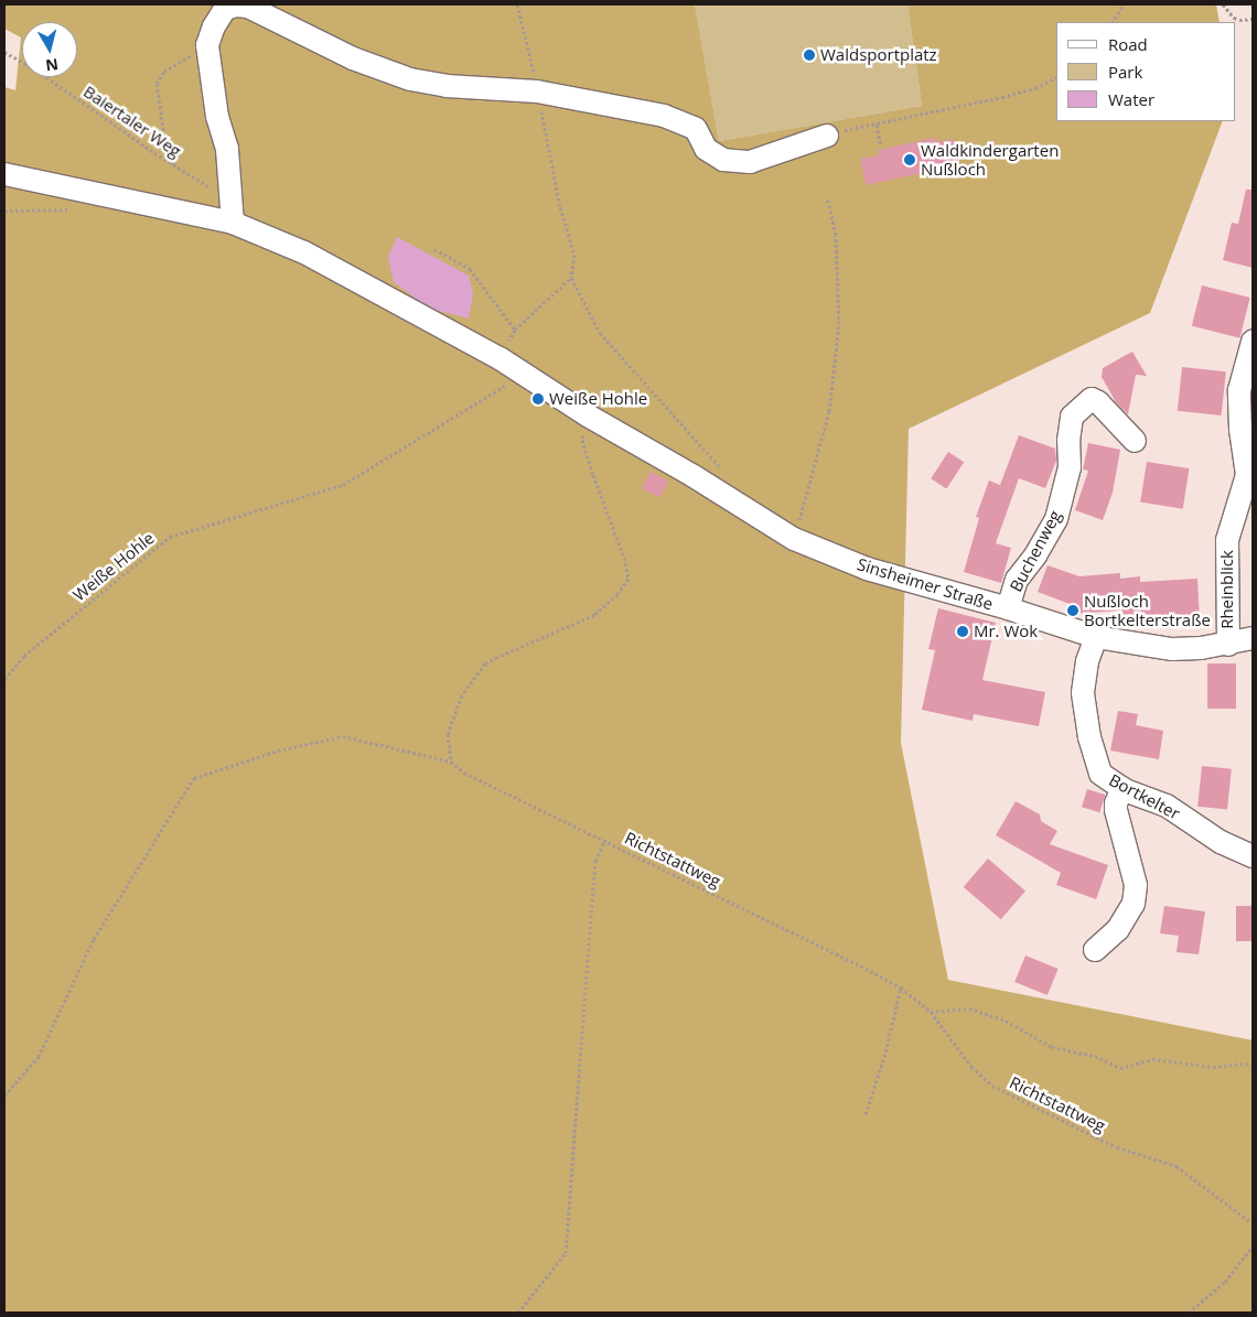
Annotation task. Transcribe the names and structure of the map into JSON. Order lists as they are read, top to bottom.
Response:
{
  "streets": {
    "street": [
      "Buchenweg",
      "Sinsheimer Straße",
      "Rheinblick",
      "Bortkelter"
    ],
    "path": ["Baiertaler Weg", "Weiße Hohle", "Richtstattweg"]
  },
  "crossings": [
    ["Buchenweg", "Sinsheimer Straße"],
    ["Weiße Hohle", "Sinsheimer Straße"],
    ["Sinsheimer Straße", "Rheinblick"],
    ["Sinsheimer Straße", "Bortkelter"]
  ],
  "places": [
    "Waldsportplatz",
    "Waldkindergarten Nußloch",
    "Weiße Hohle",
    "Nußloch Bortkelterstraße",
    "Mr. Wok"
  ],
  "legend": ["Road", "Park", "Water"],
  "north": "bottom"
}
